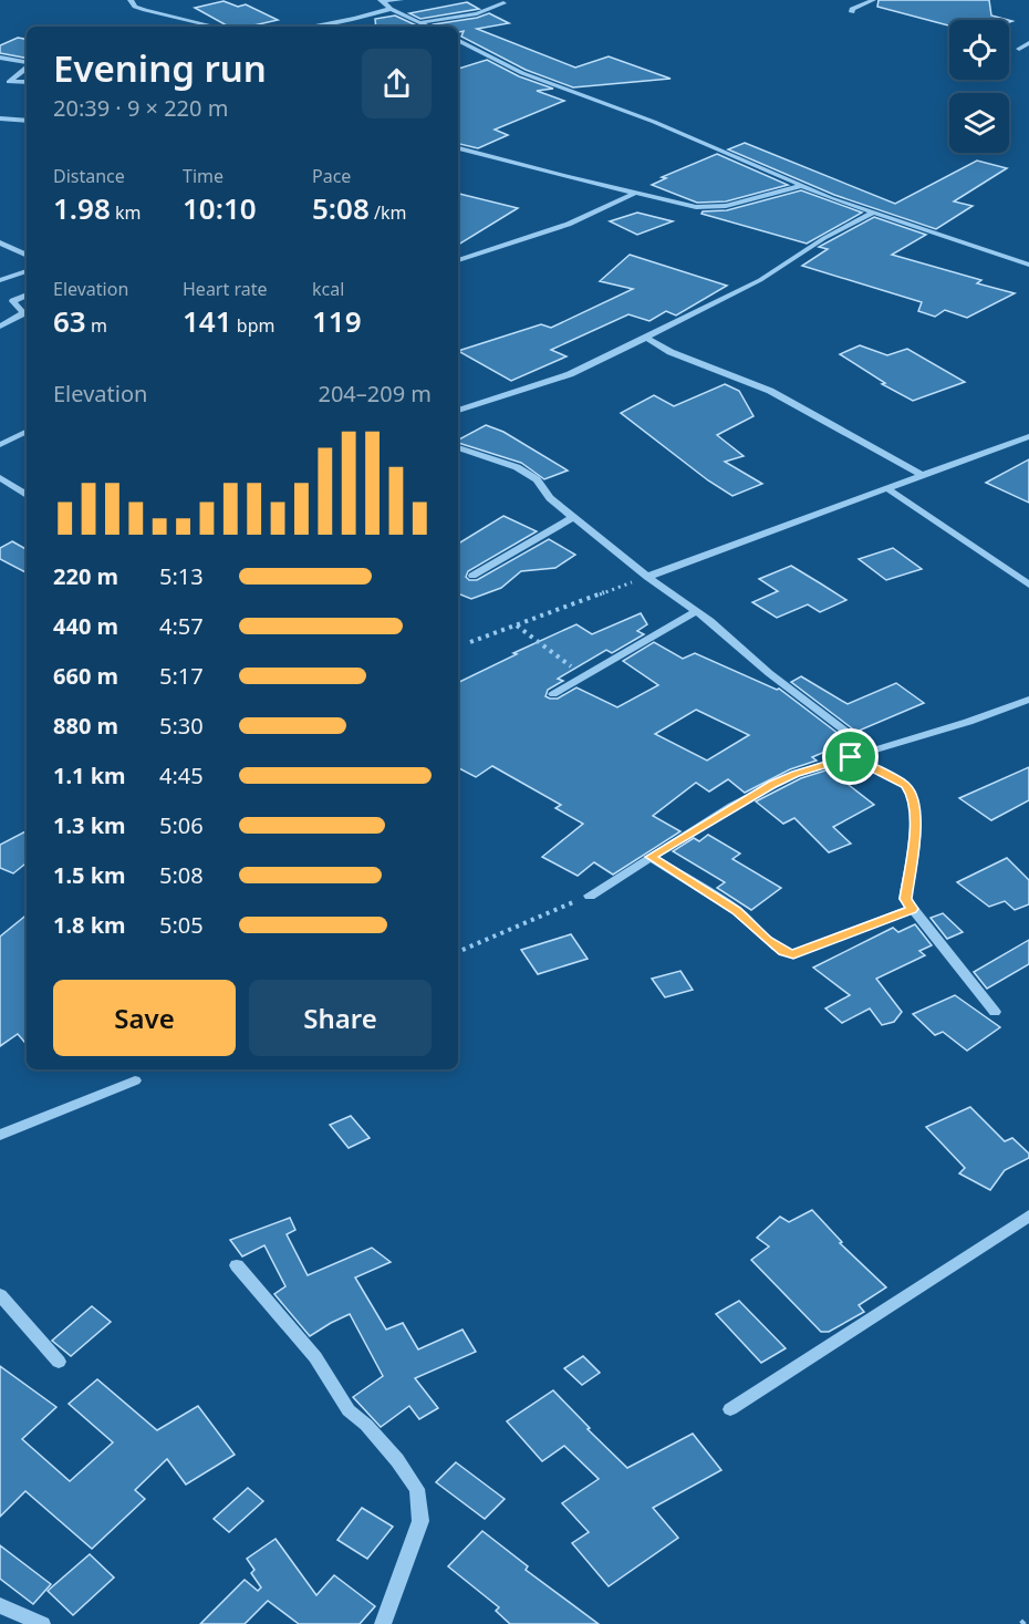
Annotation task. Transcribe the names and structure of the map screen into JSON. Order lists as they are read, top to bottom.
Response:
{
  "page": {
    "heading": ["Evening run", "20:39 · 9 × 220 m"],
    "stats": [
      ["Distance", "1.98 km"],
      ["Time", "10:10"],
      ["Pace", "5:08 /km"],
      ["Elevation", "63 m"],
      ["Heart rate", "141 bpm"],
      ["kcal", "119"]
    ],
    "chart": ["Elevation", "204–209 m"],
    "list": [
      {
        "name": "220 m",
        "note": "5:13"
      },
      {
        "name": "440 m",
        "note": "4:57"
      },
      {
        "name": "660 m",
        "note": "5:17"
      },
      {
        "name": "880 m",
        "note": "5:30"
      },
      {
        "name": "1.1 km",
        "note": "4:45"
      },
      {
        "name": "1.3 km",
        "note": "5:06"
      },
      {
        "name": "1.5 km",
        "note": "5:08"
      },
      {
        "name": "1.8 km",
        "note": "5:05"
      }
    ],
    "buttons": ["Save", "Share"]
  }
}
